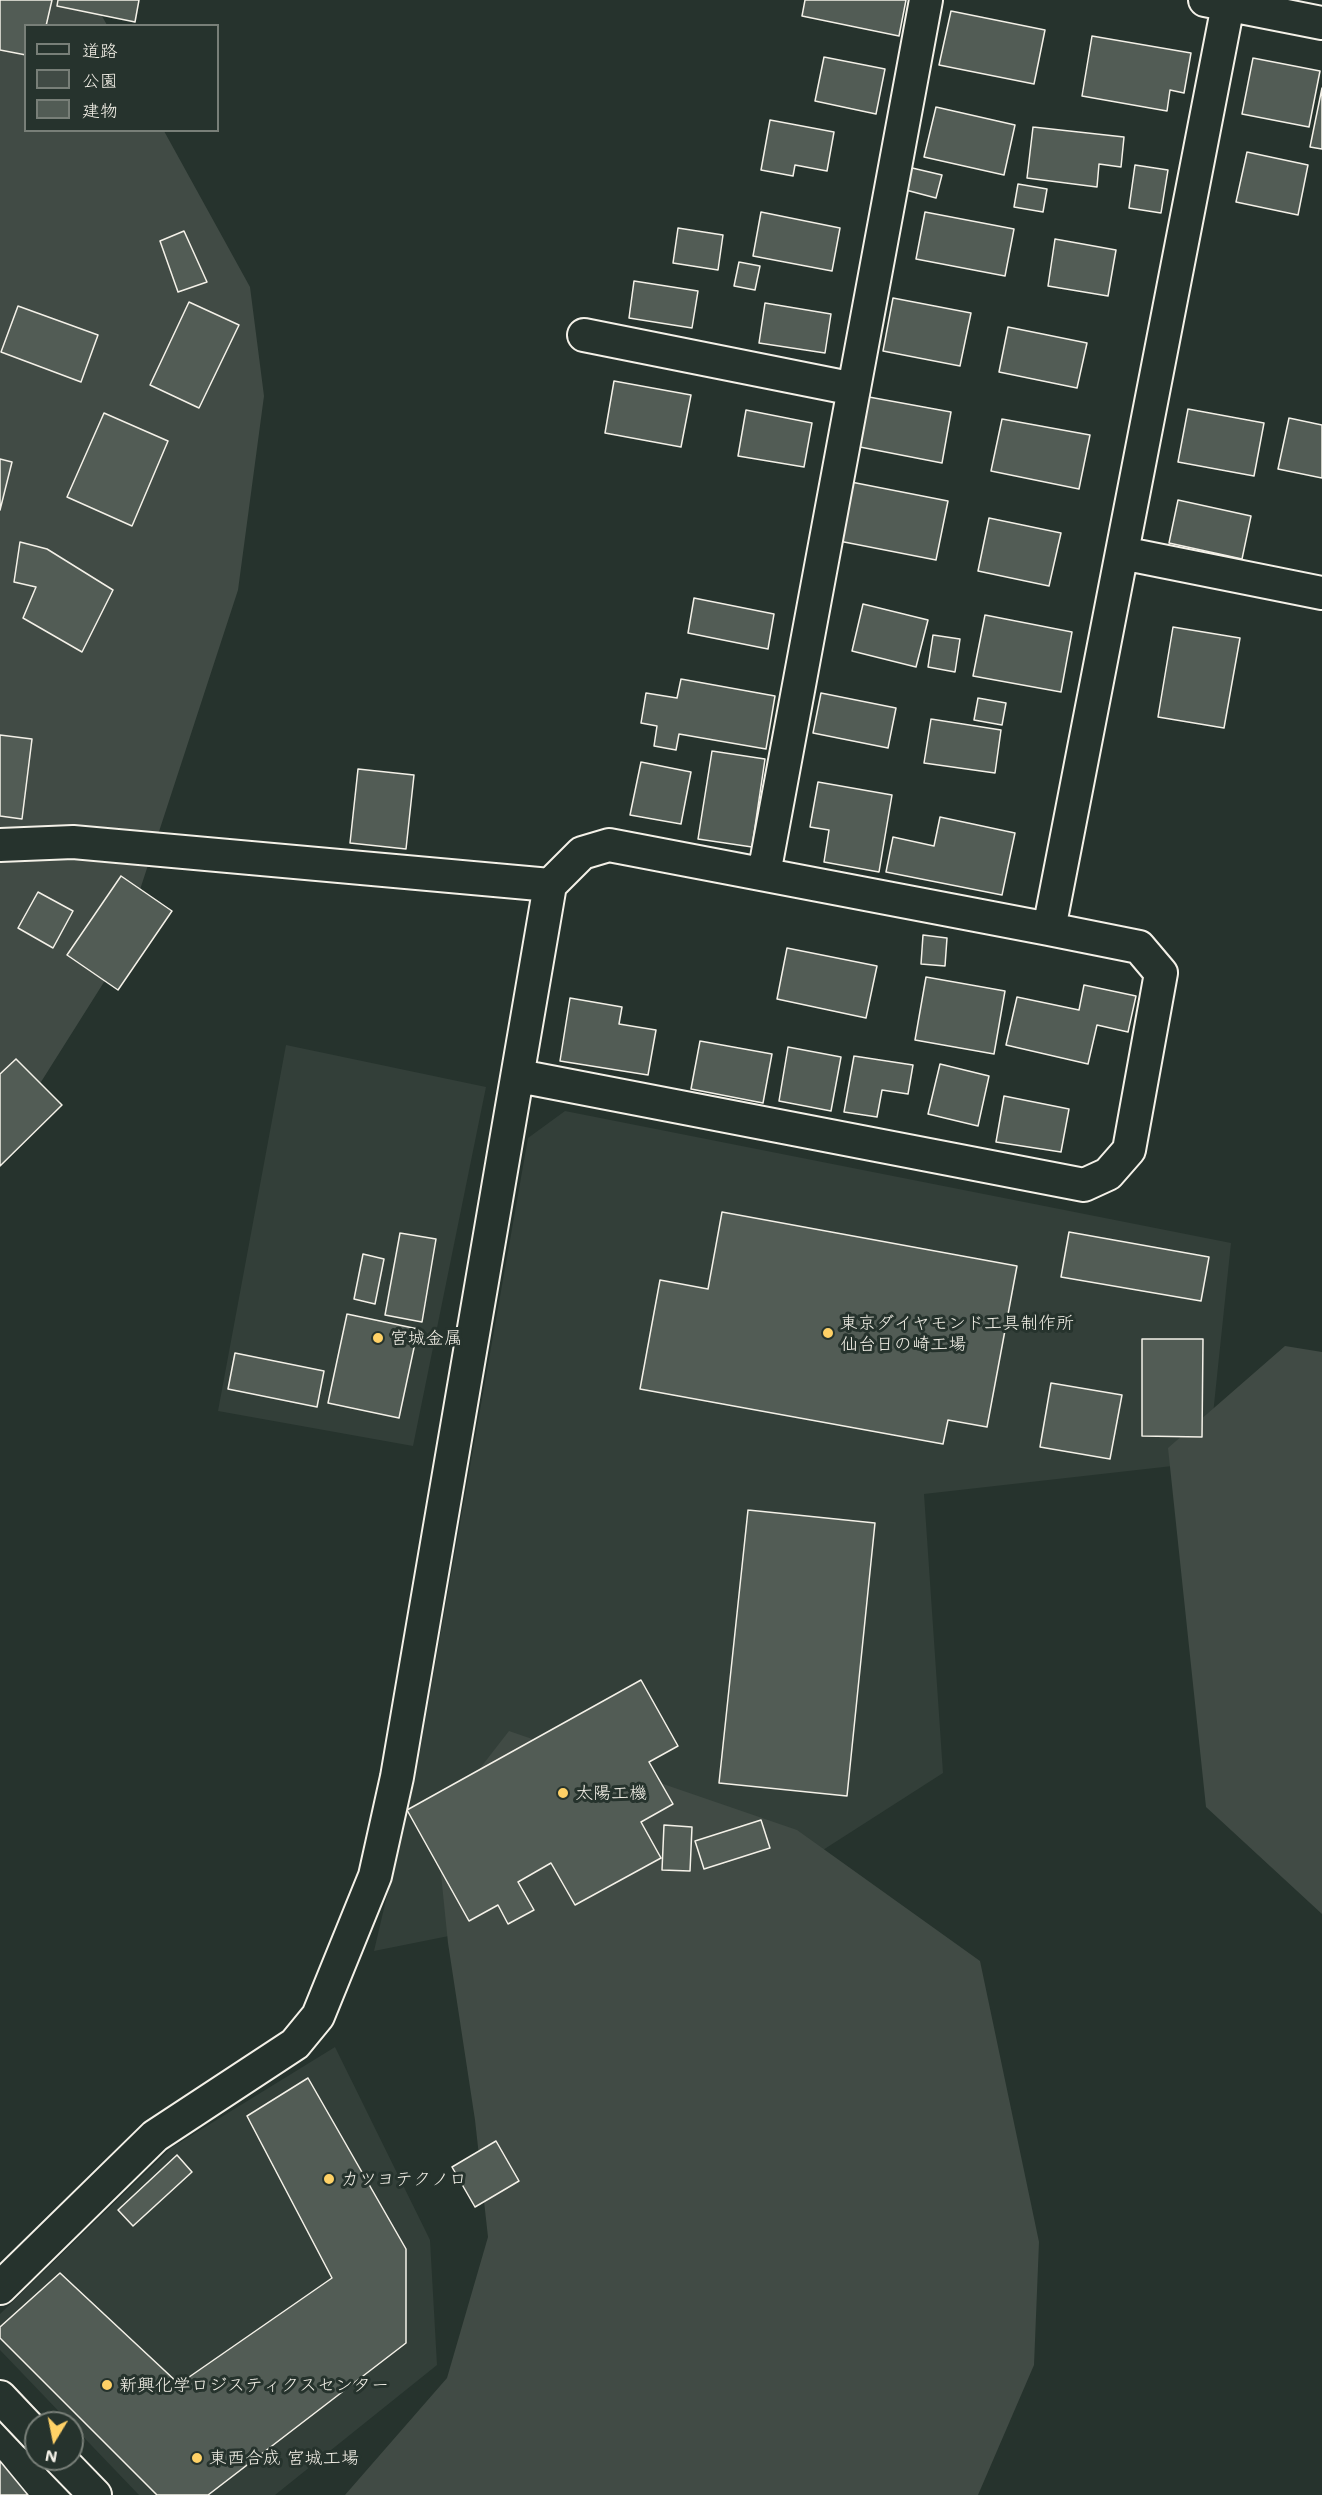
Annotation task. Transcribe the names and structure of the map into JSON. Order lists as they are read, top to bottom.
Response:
{
  "places": [
    "東京ダイヤモンド工具制作所 仙台日の崎工場",
    "宮城金属",
    "太陽工機",
    "カツヨテクノロ",
    "新興化学ロジスティクスセンター",
    "東西合成 宮城工場"
  ],
  "legend": ["道路", "公園", "建物"],
  "north": "bottom"
}
